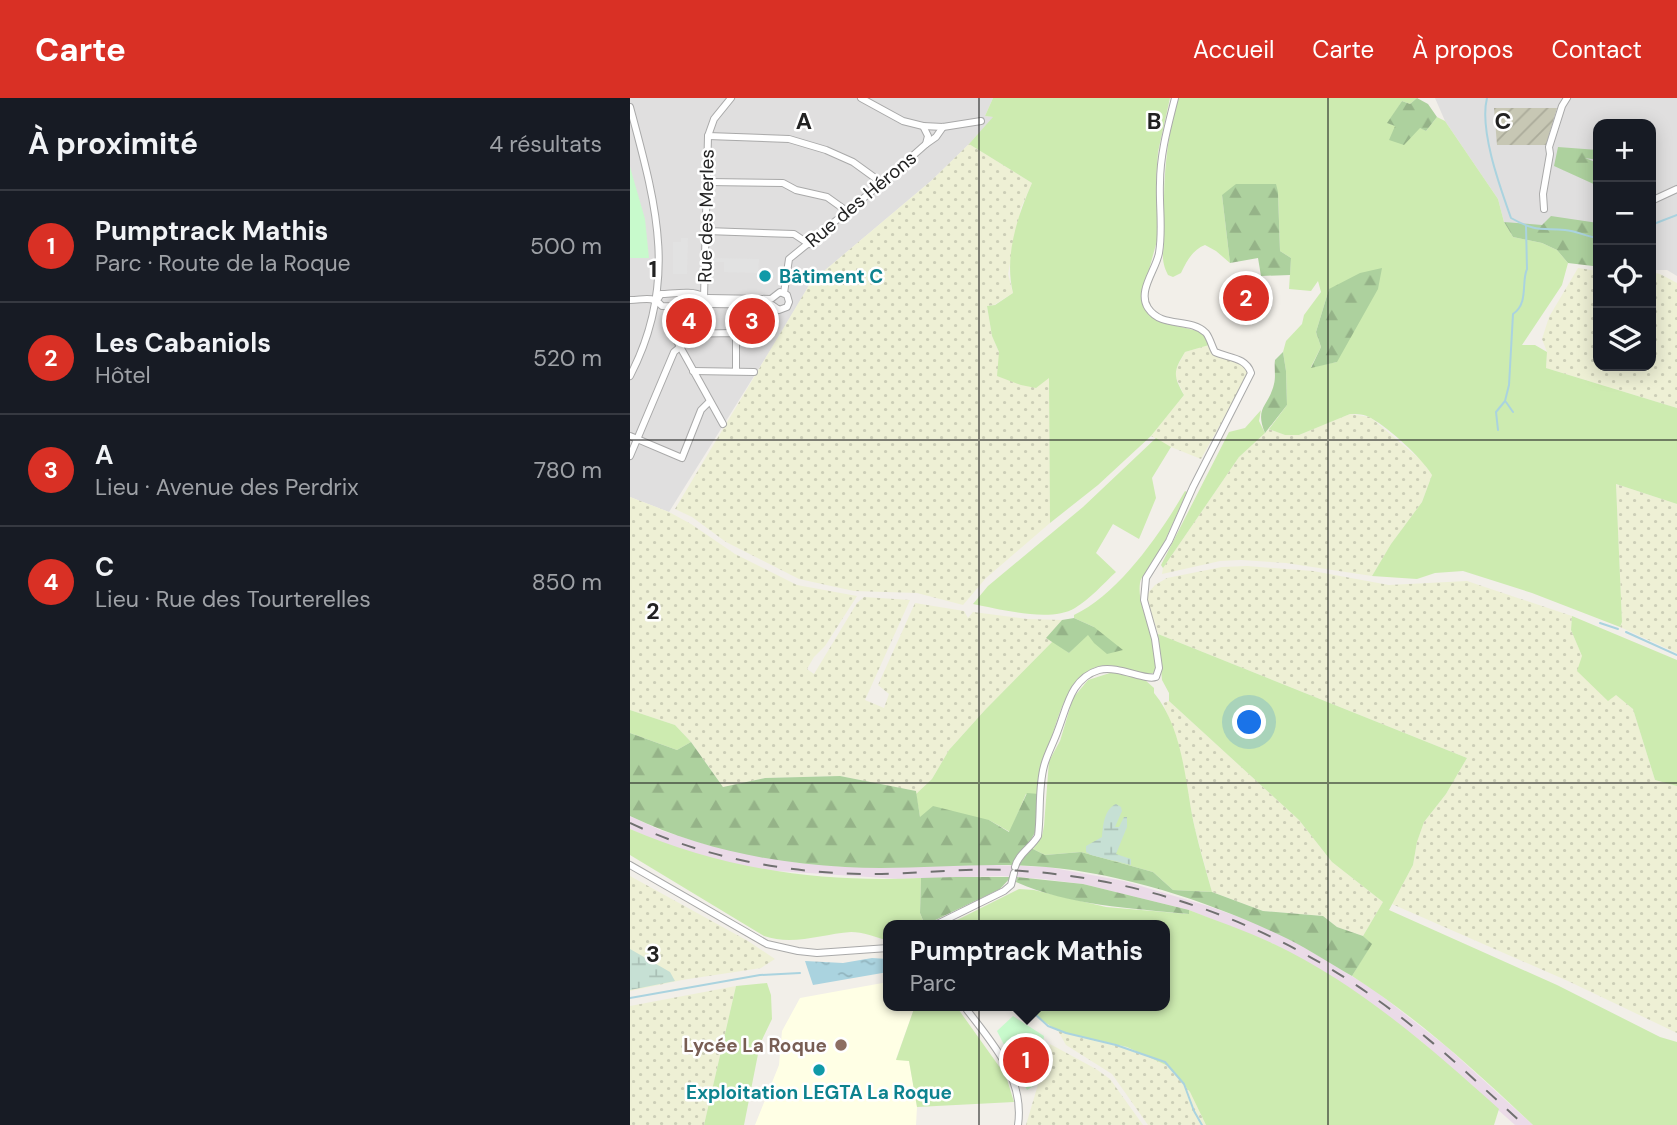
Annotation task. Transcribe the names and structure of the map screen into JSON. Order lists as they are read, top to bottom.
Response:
{
  "streets": {
    "street": ["Rue des Hérons", "Rue des Merles"]
  },
  "places": ["Bâtiment C", "Lycée La Roque", "Exploitation LEGTA La Roque"],
  "page": {
    "header": "Carte",
    "nav": [
      "Accueil",
      "Carte",
      "À propos",
      "Contact"
    ],
    "heading": ["À proximité", "4 résultats"],
    "map_buttons": ["+", "−"],
    "list": [
      {
        "mark": "1",
        "name": "Pumptrack Mathis",
        "note": "Parc · Route de la Roque",
        "value": "500 m"
      },
      {
        "mark": "2",
        "name": "Les Cabaniols",
        "note": "Hôtel",
        "value": "520 m"
      },
      {
        "mark": "3",
        "name": "A",
        "note": "Lieu · Avenue des Perdrix",
        "value": "780 m"
      },
      {
        "mark": "4",
        "name": "C",
        "note": "Lieu · Rue des Tourterelles",
        "value": "850 m"
      }
    ],
    "pins": [
      "2",
      "3",
      "4",
      "1"
    ],
    "popup": ["Pumptrack Mathis", "Parc"]
  },
  "grid": {
    "columns": ["A", "B", "C"],
    "rows": ["1", "2", "3"]
  }
}
